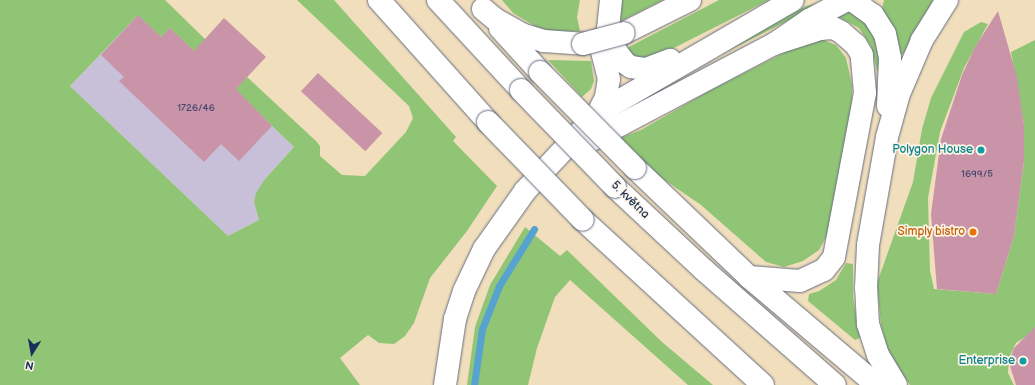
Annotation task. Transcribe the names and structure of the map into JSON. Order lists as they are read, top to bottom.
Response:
{
  "streets": {
    "main road": ["5. května"]
  },
  "places": ["Polygon House", "Simply bistro", "Enterprise"],
  "house_numbers": ["1726/46", "1699/5"],
  "north": "bottom"
}
